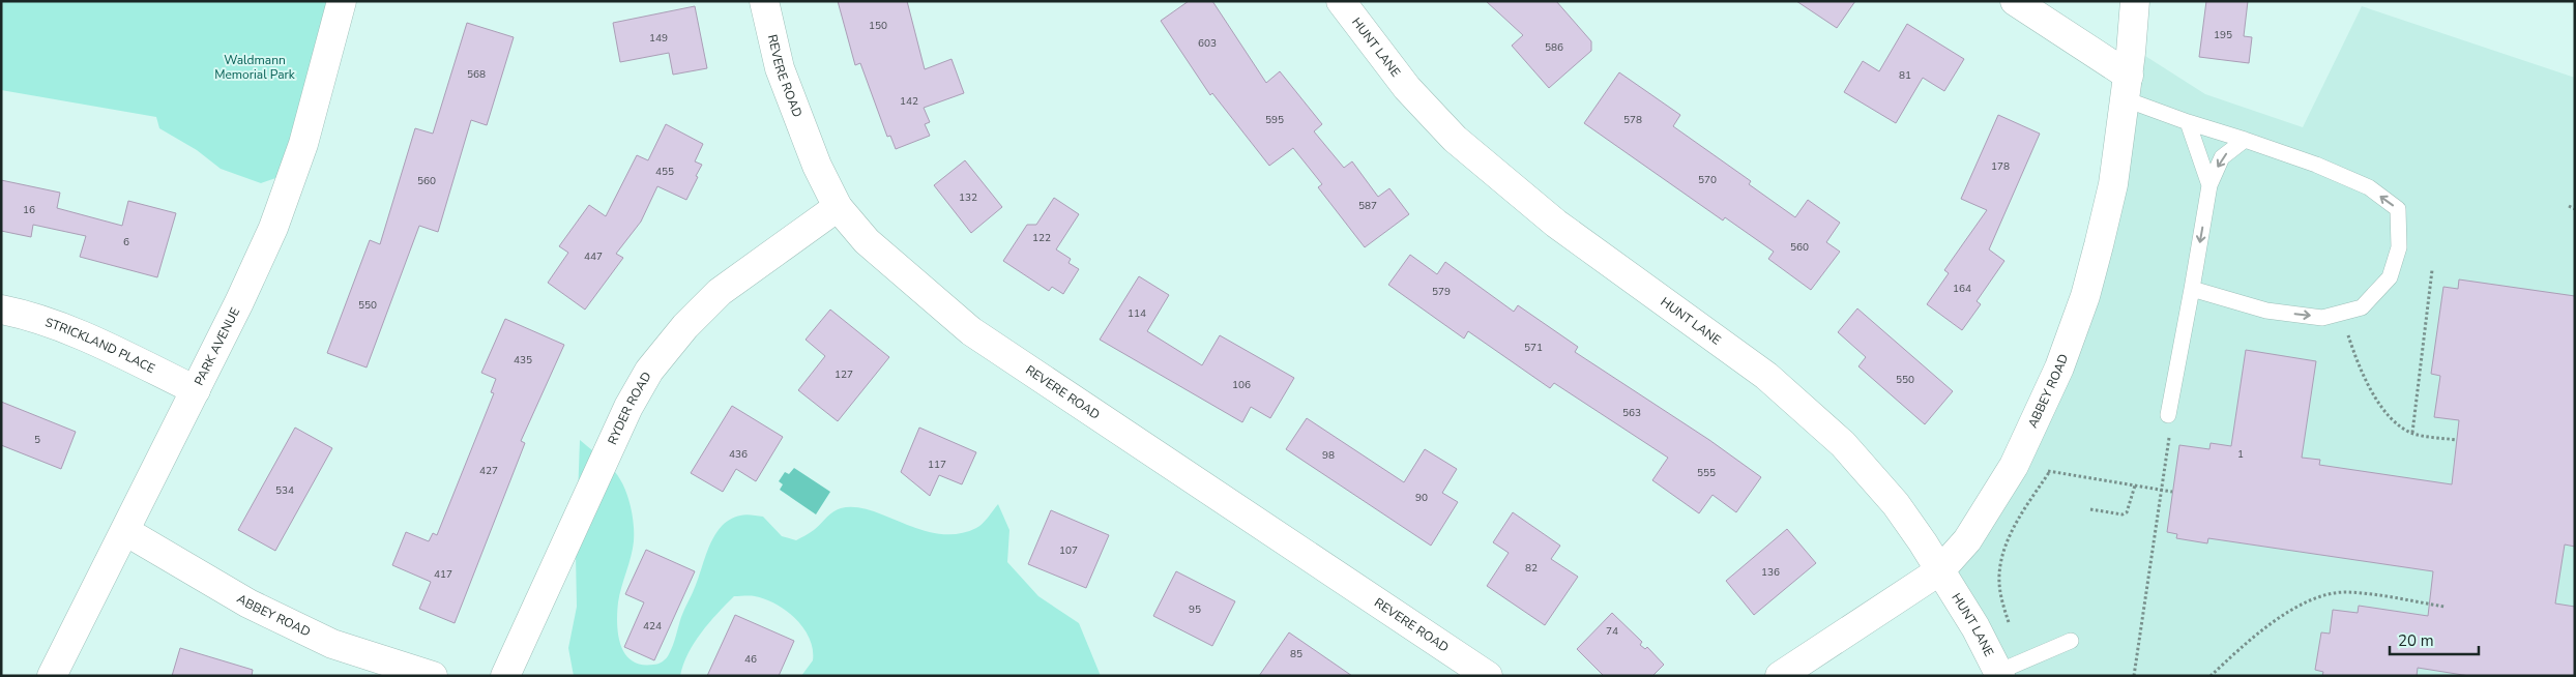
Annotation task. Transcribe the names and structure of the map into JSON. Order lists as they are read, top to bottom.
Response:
{
  "streets": {
    "street": [
      "HUNT LANE",
      "REVERE ROAD",
      "STRICKLAND PLACE",
      "PARK AVENUE",
      "ABBEY ROAD",
      "RYDER ROAD"
    ]
  },
  "crossings": [
    ["HUNT LANE", "ABBEY ROAD"],
    ["REVERE ROAD", "RYDER ROAD"],
    ["STRICKLAND PLACE", "PARK AVENUE"],
    ["PARK AVENUE", "ABBEY ROAD"]
  ],
  "parks": ["Waldmann Memorial Park"],
  "house_numbers": [
    "150",
    "195",
    "149",
    "603",
    "586",
    "568",
    "81",
    "142",
    "595",
    "578",
    "178",
    "455",
    "570",
    "560",
    "132",
    "587",
    "16",
    "122",
    "6",
    "560",
    "447",
    "164",
    "579",
    "550",
    "114",
    "571",
    "435",
    "127",
    "550",
    "106",
    "563",
    "5",
    "436",
    "1",
    "98",
    "117",
    "427",
    "555",
    "534",
    "90",
    "107",
    "82",
    "136",
    "417",
    "95",
    "424",
    "74",
    "85",
    "46"
  ],
  "scale_bar": "20 m"
}
